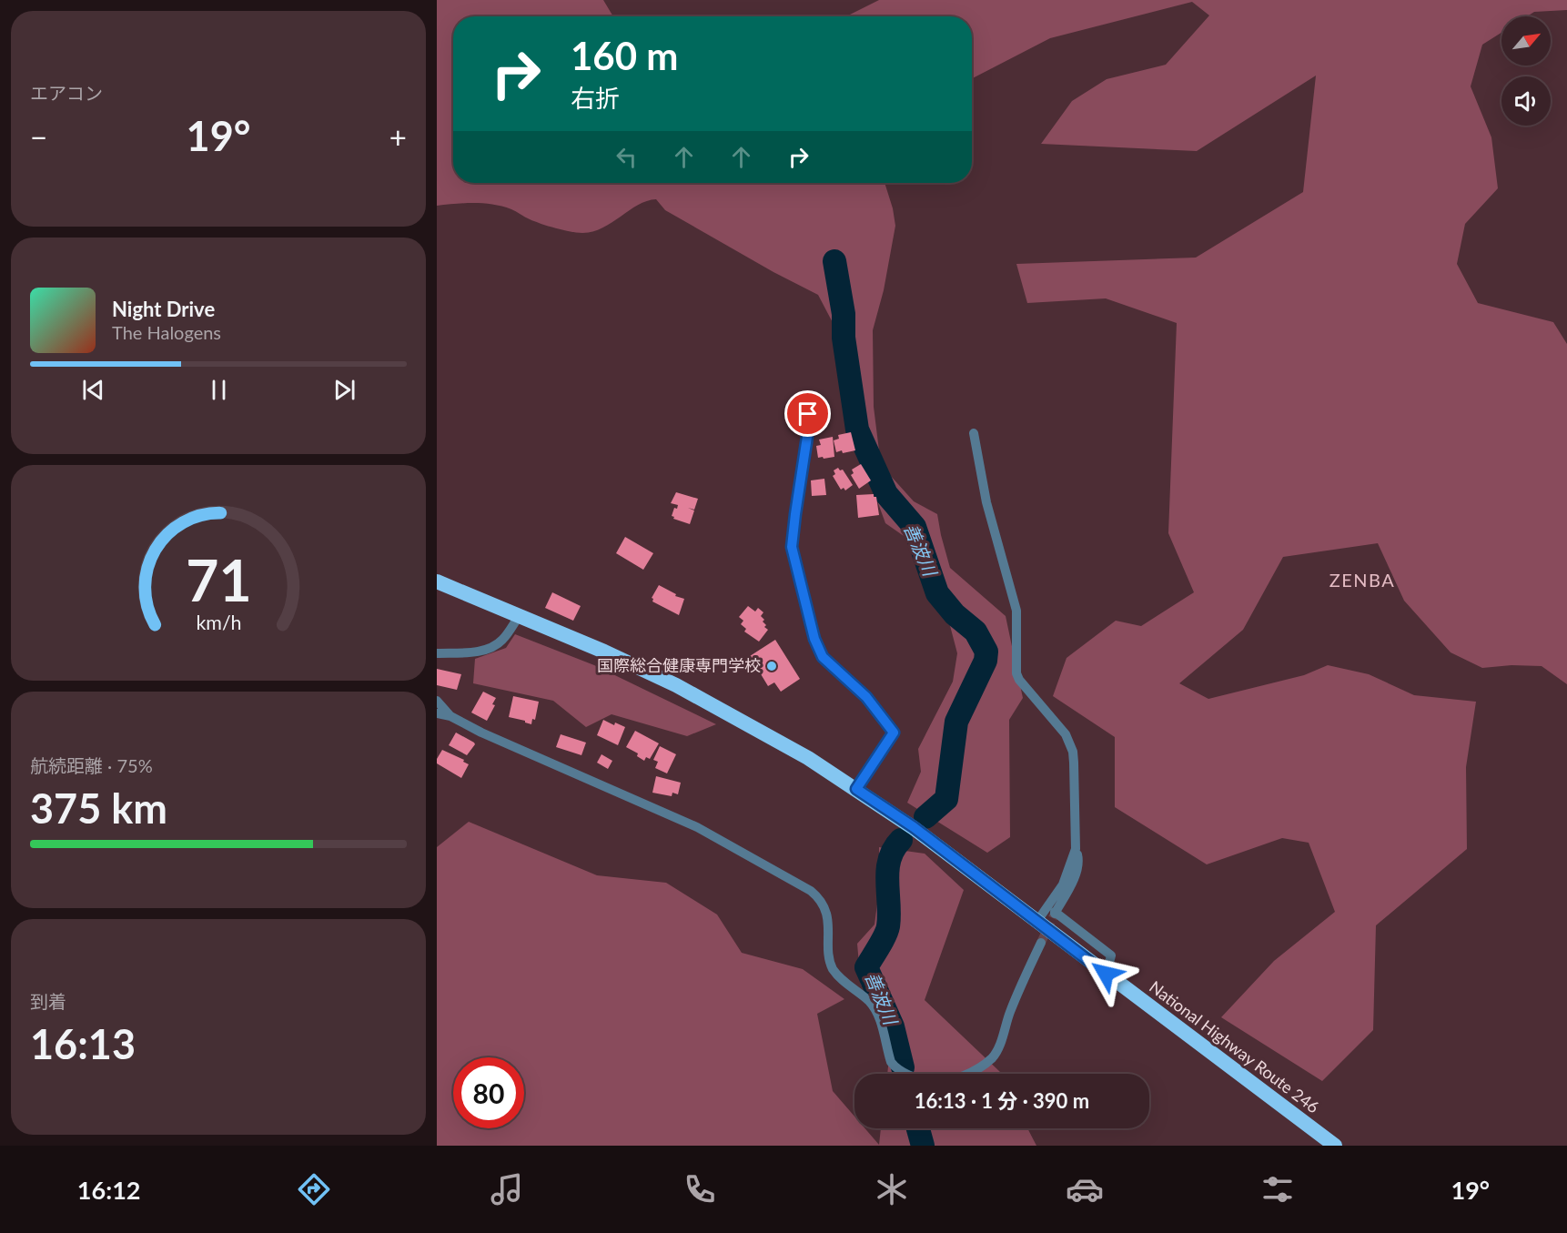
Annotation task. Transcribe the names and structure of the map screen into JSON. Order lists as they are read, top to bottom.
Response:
{
  "streets": {
    "highway": ["National Highway Route 246"]
  },
  "districts": ["ZENBA"],
  "water": ["善波川"],
  "places": ["国際総合健康専門学校"],
  "north": "top right",
  "page": {
    "tile": [
      "エアコン",
      ["航続距離 · 75%", "375 km"],
      ["到着", "16:13"]
    ],
    "turn": ["160 m", "右折"],
    "heat": ["−", "19°", "+"],
    "song": ["Night Drive", "The Halogens"],
    "limit": "80",
    "trip": "16:13 · 1 分 · 390 m",
    "tabs": ["16:12", "19°"],
    "gauge": ["71", "km/h"]
  }
}
